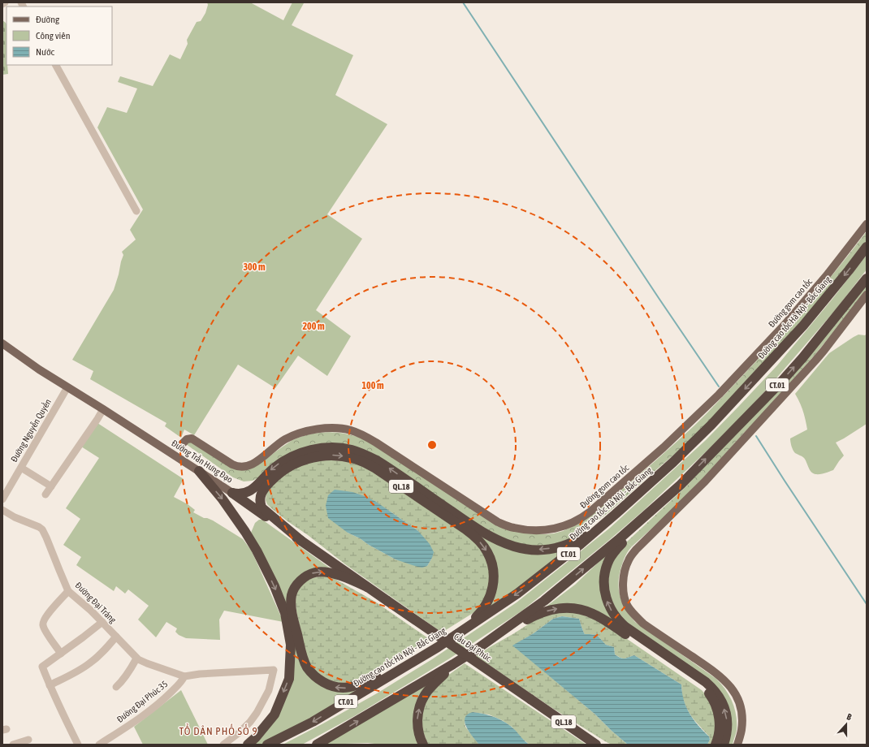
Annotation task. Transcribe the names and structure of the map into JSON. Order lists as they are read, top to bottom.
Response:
{
  "streets": {
    "highway": [
      "Đường cao tốc Hà Nội - Bắc Giang",
      "CT.01",
      "Đường Trần Hưng Đạo",
      "QL.18",
      "Cầu Đại Phúc"
    ],
    "main road": ["Đường gom cao tốc"],
    "street": ["Đường Nguyễn Quyền", "Đường Đại Tráng", "Đường Đại Phúc 35"]
  },
  "crossings": [
    ["Đường cao tốc Hà Nội - Bắc Giang", "QL.18"],
    ["Đường Nguyễn Quyền", "Đường Trần Hưng Đạo"],
    ["Đường Trần Hưng Đạo", "QL.18"],
    ["Đường Trần Hưng Đạo", "Cầu Đại Phúc"],
    ["Đường Đại Tráng", "Đường Đại Phúc 35"]
  ],
  "districts": ["TỔ DÂN PHỐ SỐ 9"],
  "legend": ["Đường", "Công viên", "Nước"],
  "north": "top",
  "rings": ["300 m", "200 m", "100 m"]
}
